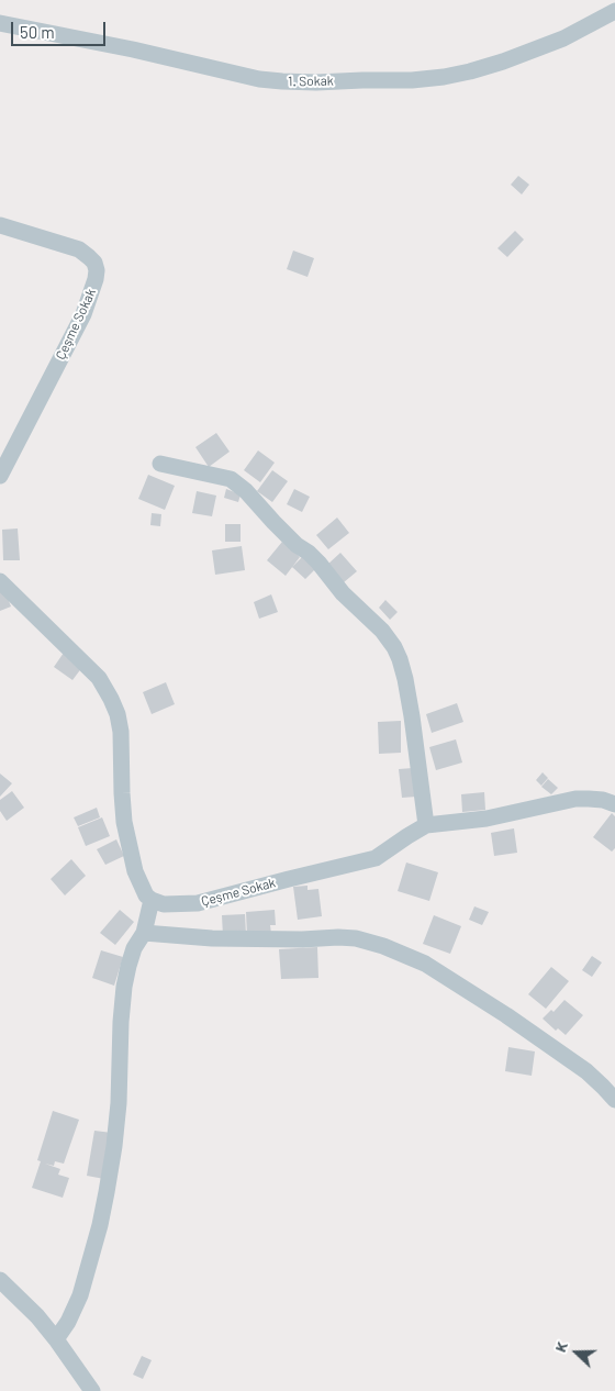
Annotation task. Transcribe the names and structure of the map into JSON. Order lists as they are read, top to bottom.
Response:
{
  "streets": {
    "street": ["1. Sokak", "Çeşme Sokak"]
  },
  "scale_bar": "50 m",
  "north": "left"
}
